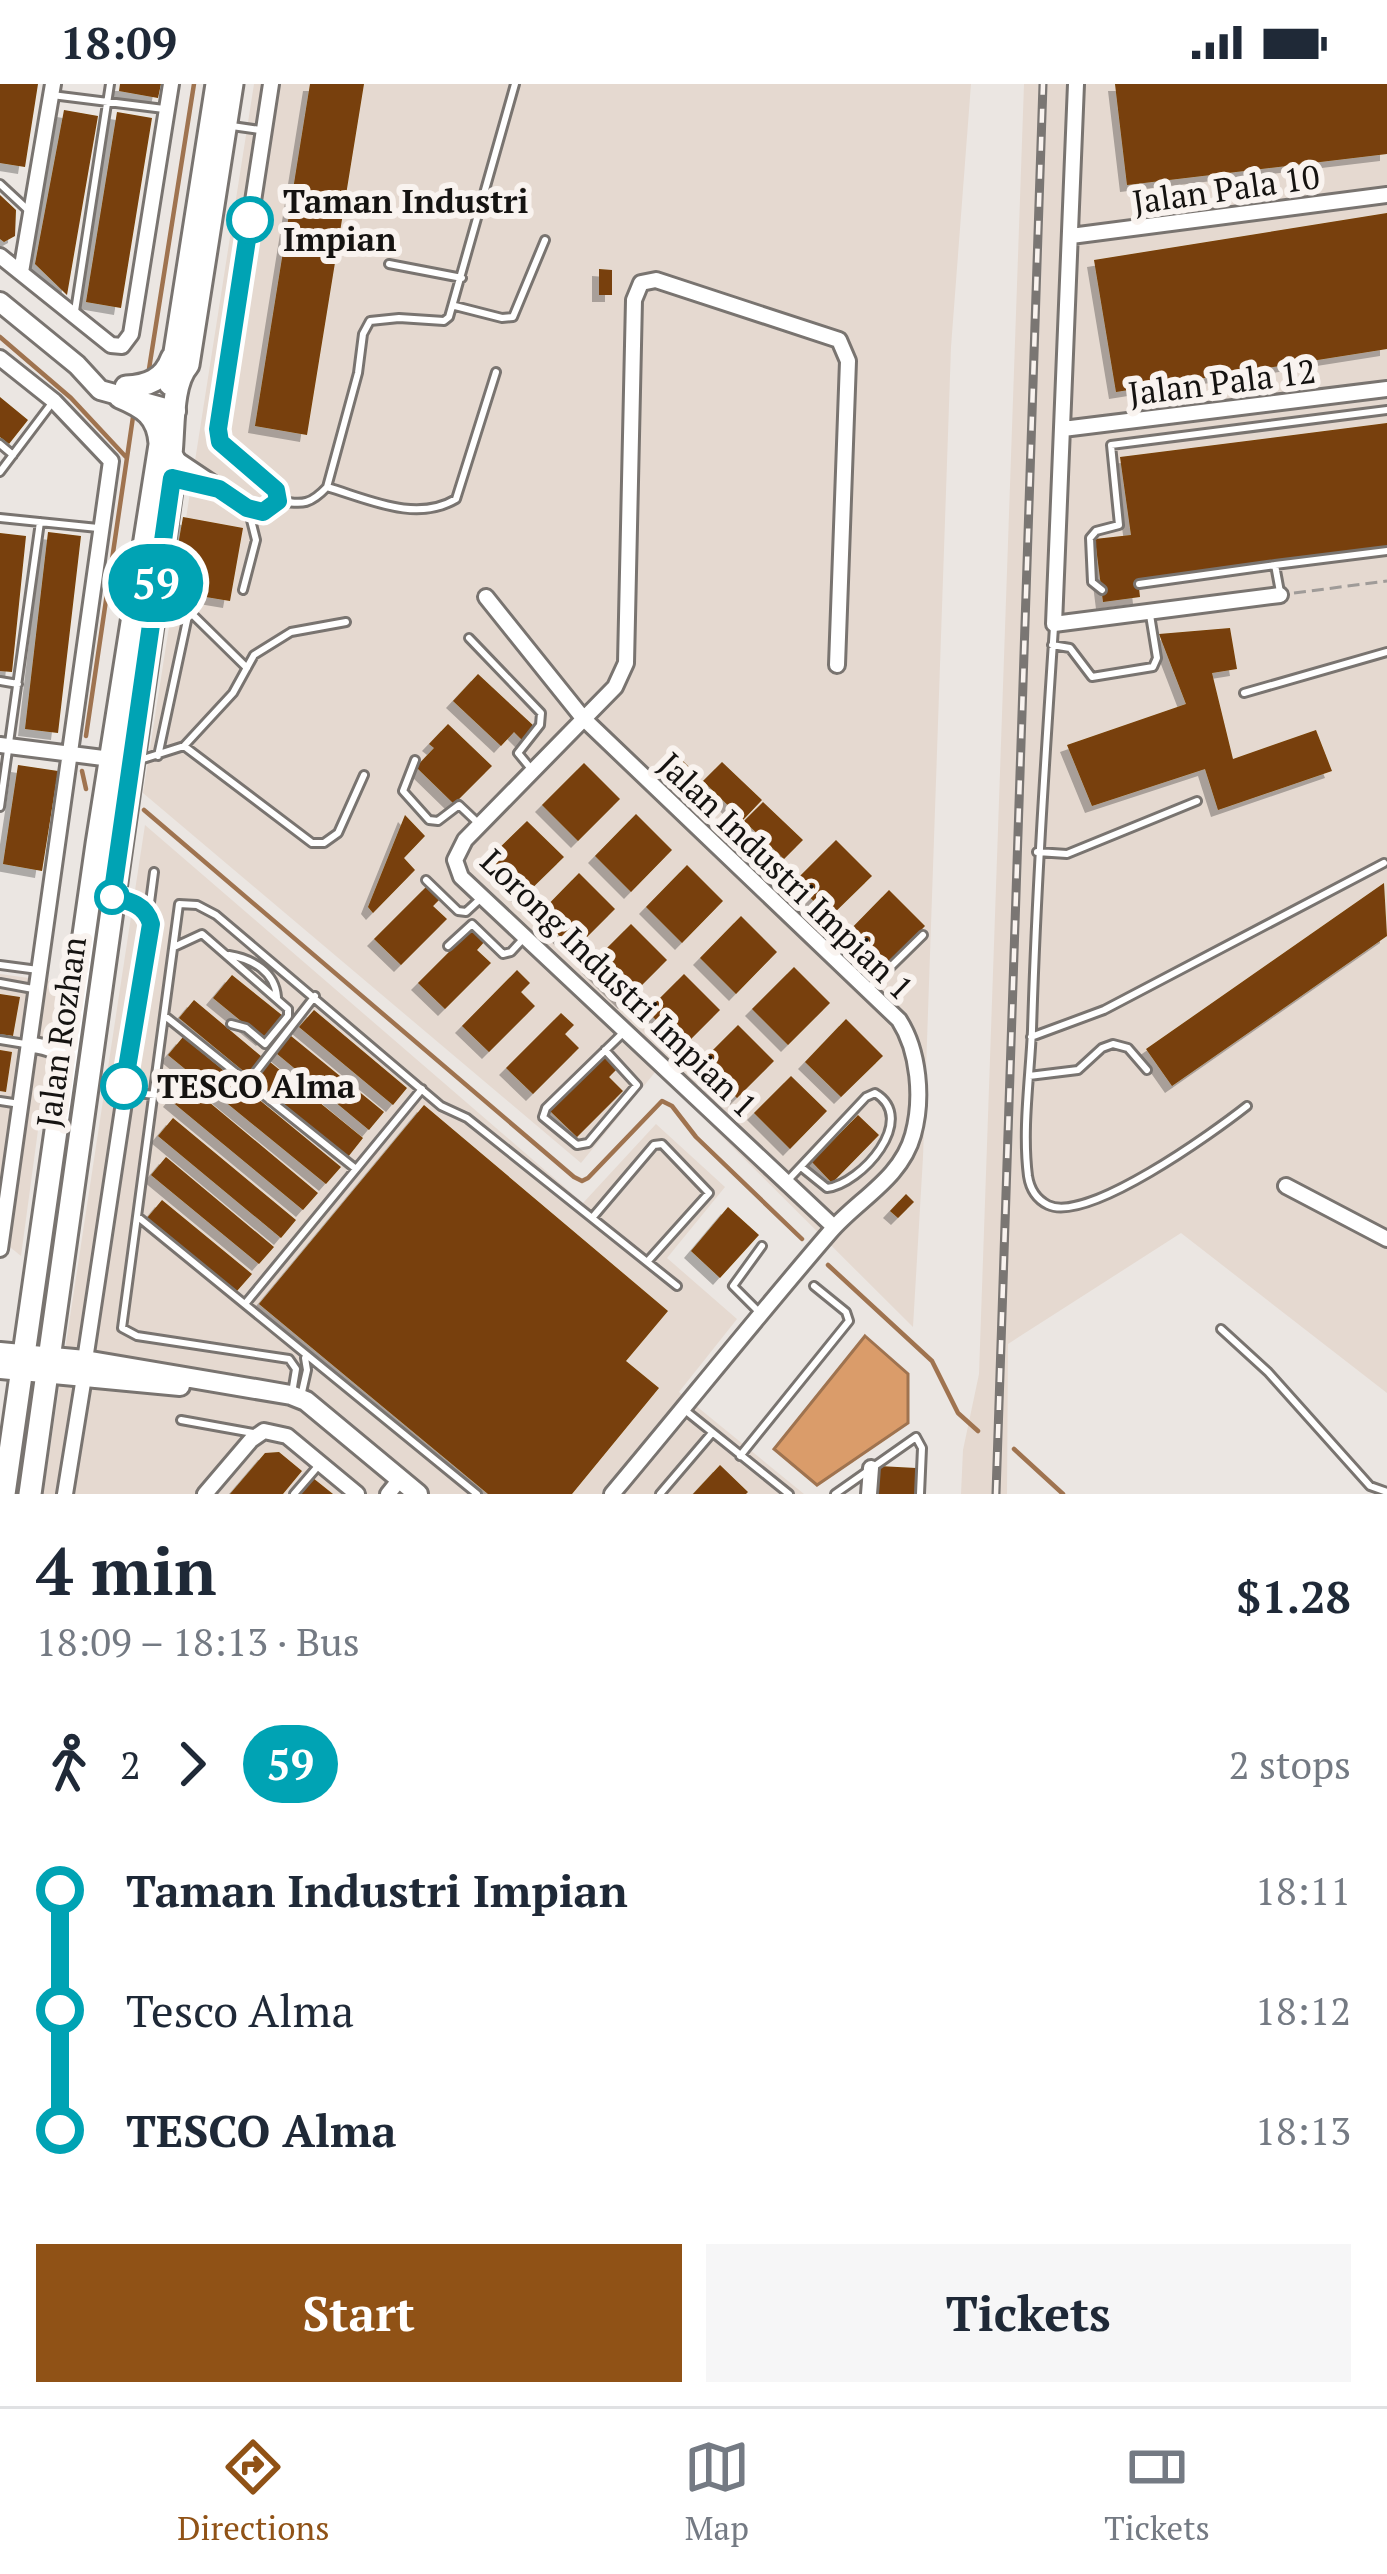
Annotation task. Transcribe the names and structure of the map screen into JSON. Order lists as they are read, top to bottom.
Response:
{
  "streets": {
    "main road": ["Jalan Rozhan"],
    "street": [
      "Jalan Pala 10",
      "Jalan Pala 12",
      "Jalan Industri Impian 1",
      "Lorong Industri Impian 1"
    ]
  },
  "crossings": [
    ["Jalan Industri Impian 1", "Lorong Industri Impian 1"]
  ],
  "places": ["Taman Industri Impian", "TESCO Alma"],
  "lines": ["bus line 59"],
  "page": {
    "status": "18:09",
    "on_map": "59",
    "heading": ["4 min", "18:09 – 18:13 · Bus", "$1.28"],
    "legs": ["2", "59", "2 stops"],
    "list": [
      {
        "name": "Taman Industri Impian",
        "value": "18:11"
      },
      {
        "name": "Tesco Alma",
        "value": "18:12"
      },
      {
        "name": "TESCO Alma",
        "value": "18:13"
      }
    ],
    "buttons": ["Start", "Tickets"],
    "tabs": ["Directions", "Map", "Tickets"]
  }
}
